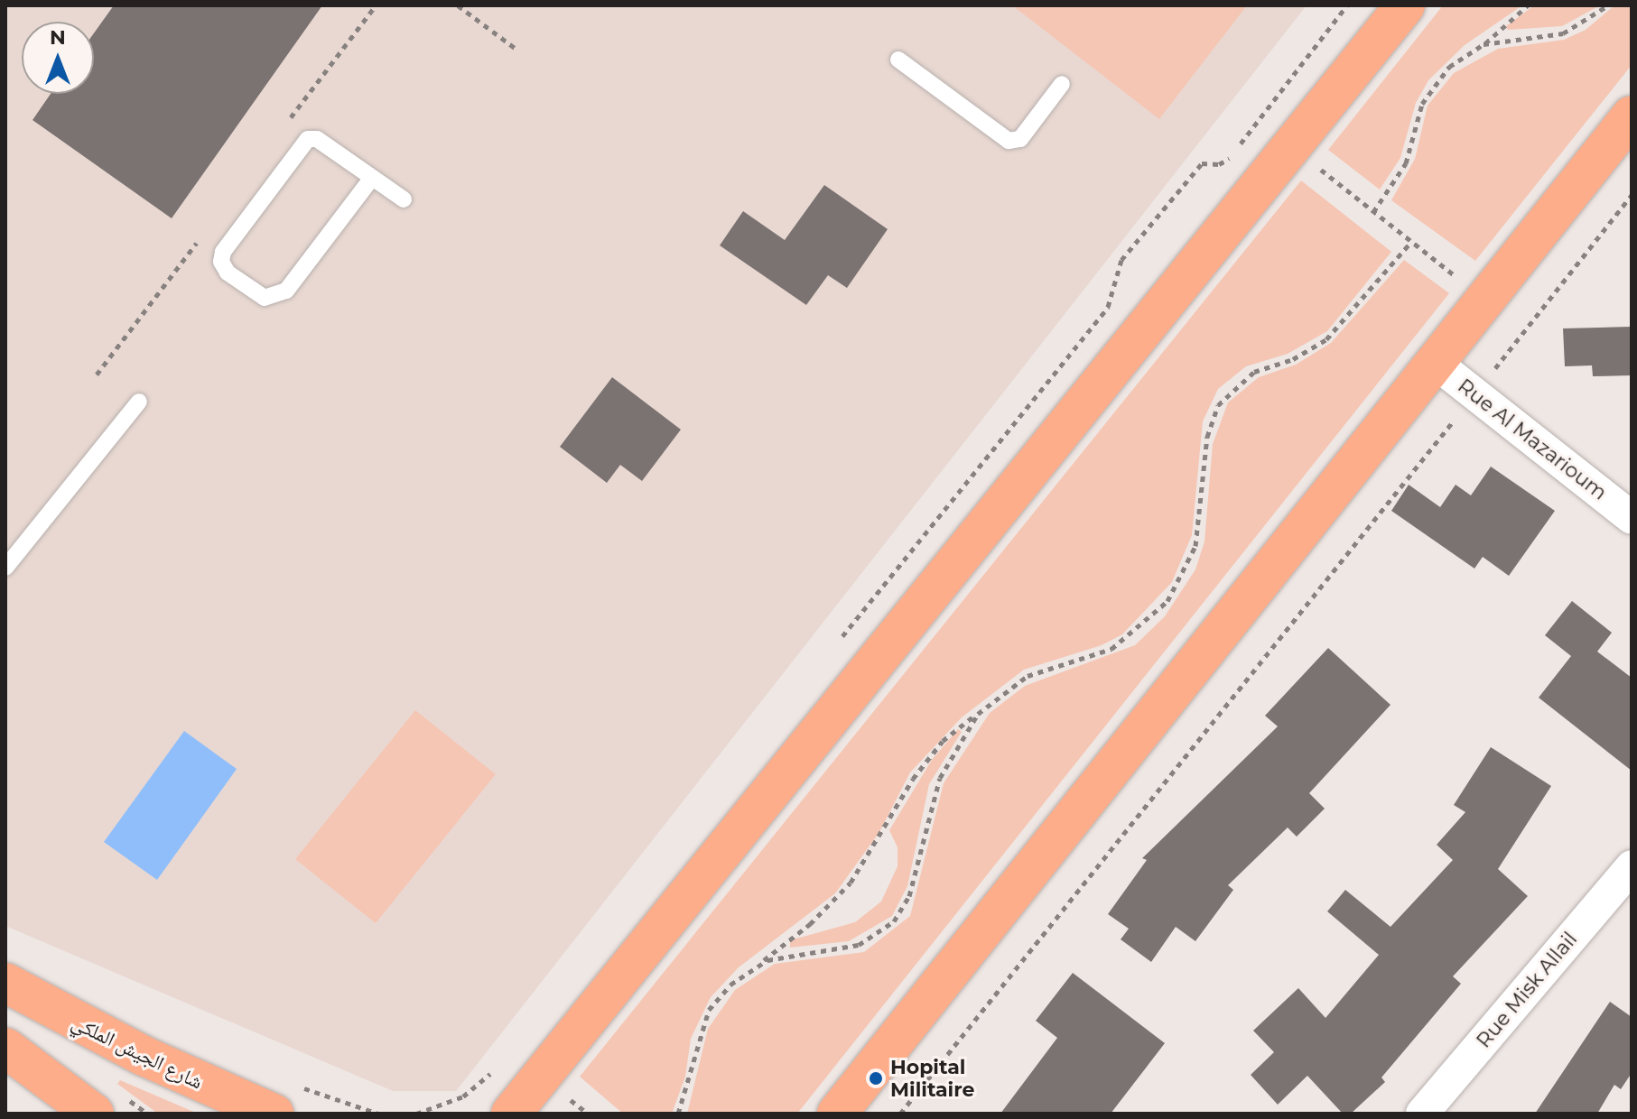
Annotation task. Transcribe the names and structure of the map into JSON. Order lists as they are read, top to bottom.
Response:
{
  "streets": {
    "main road": ["شارع الجيش الملكي"],
    "street": ["Rue Al Mazarioum", "Rue Misk Allail"]
  },
  "places": ["Hopital Militaire"],
  "north": "top"
}
